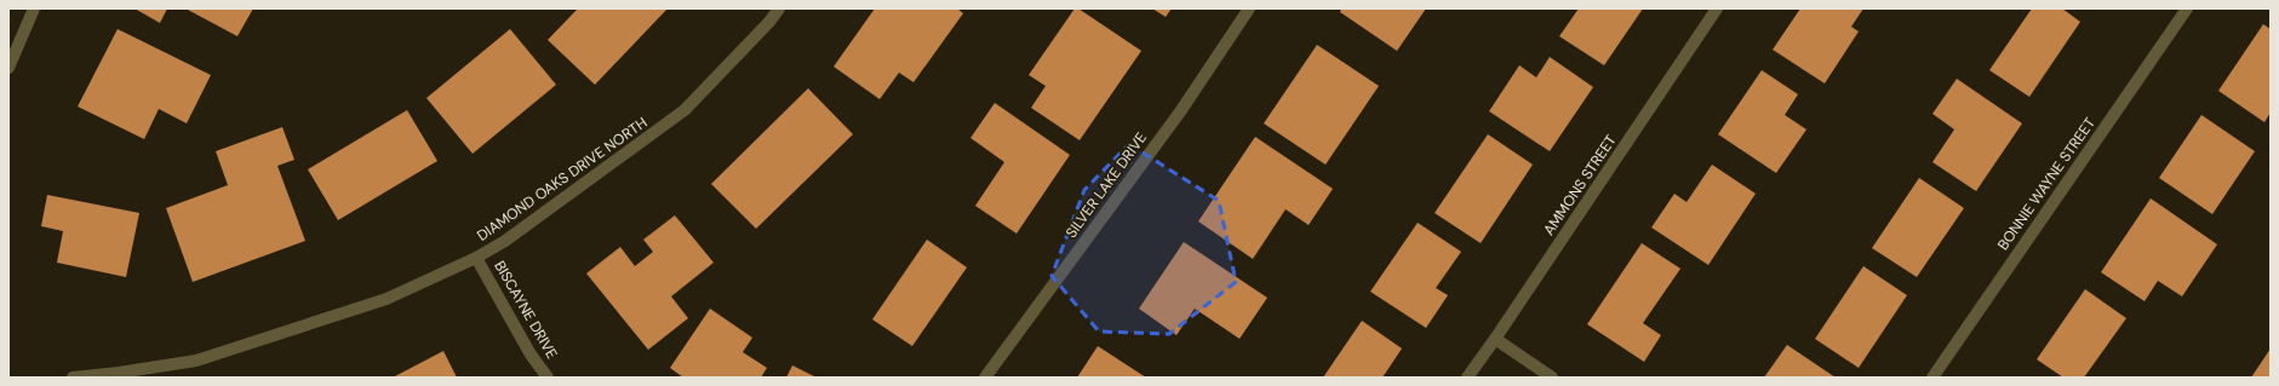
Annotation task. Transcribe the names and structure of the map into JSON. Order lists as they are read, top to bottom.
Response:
{
  "streets": {
    "street": [
      "DIAMOND OAKS DRIVE NORTH",
      "BONNIE WAYNE STREET",
      "SILVER LAKE DRIVE",
      "AMMONS STREET",
      "BISCAYNE DRIVE"
    ]
  },
  "crossings": [
    ["DIAMOND OAKS DRIVE NORTH", "BISCAYNE DRIVE"]
  ]
}
